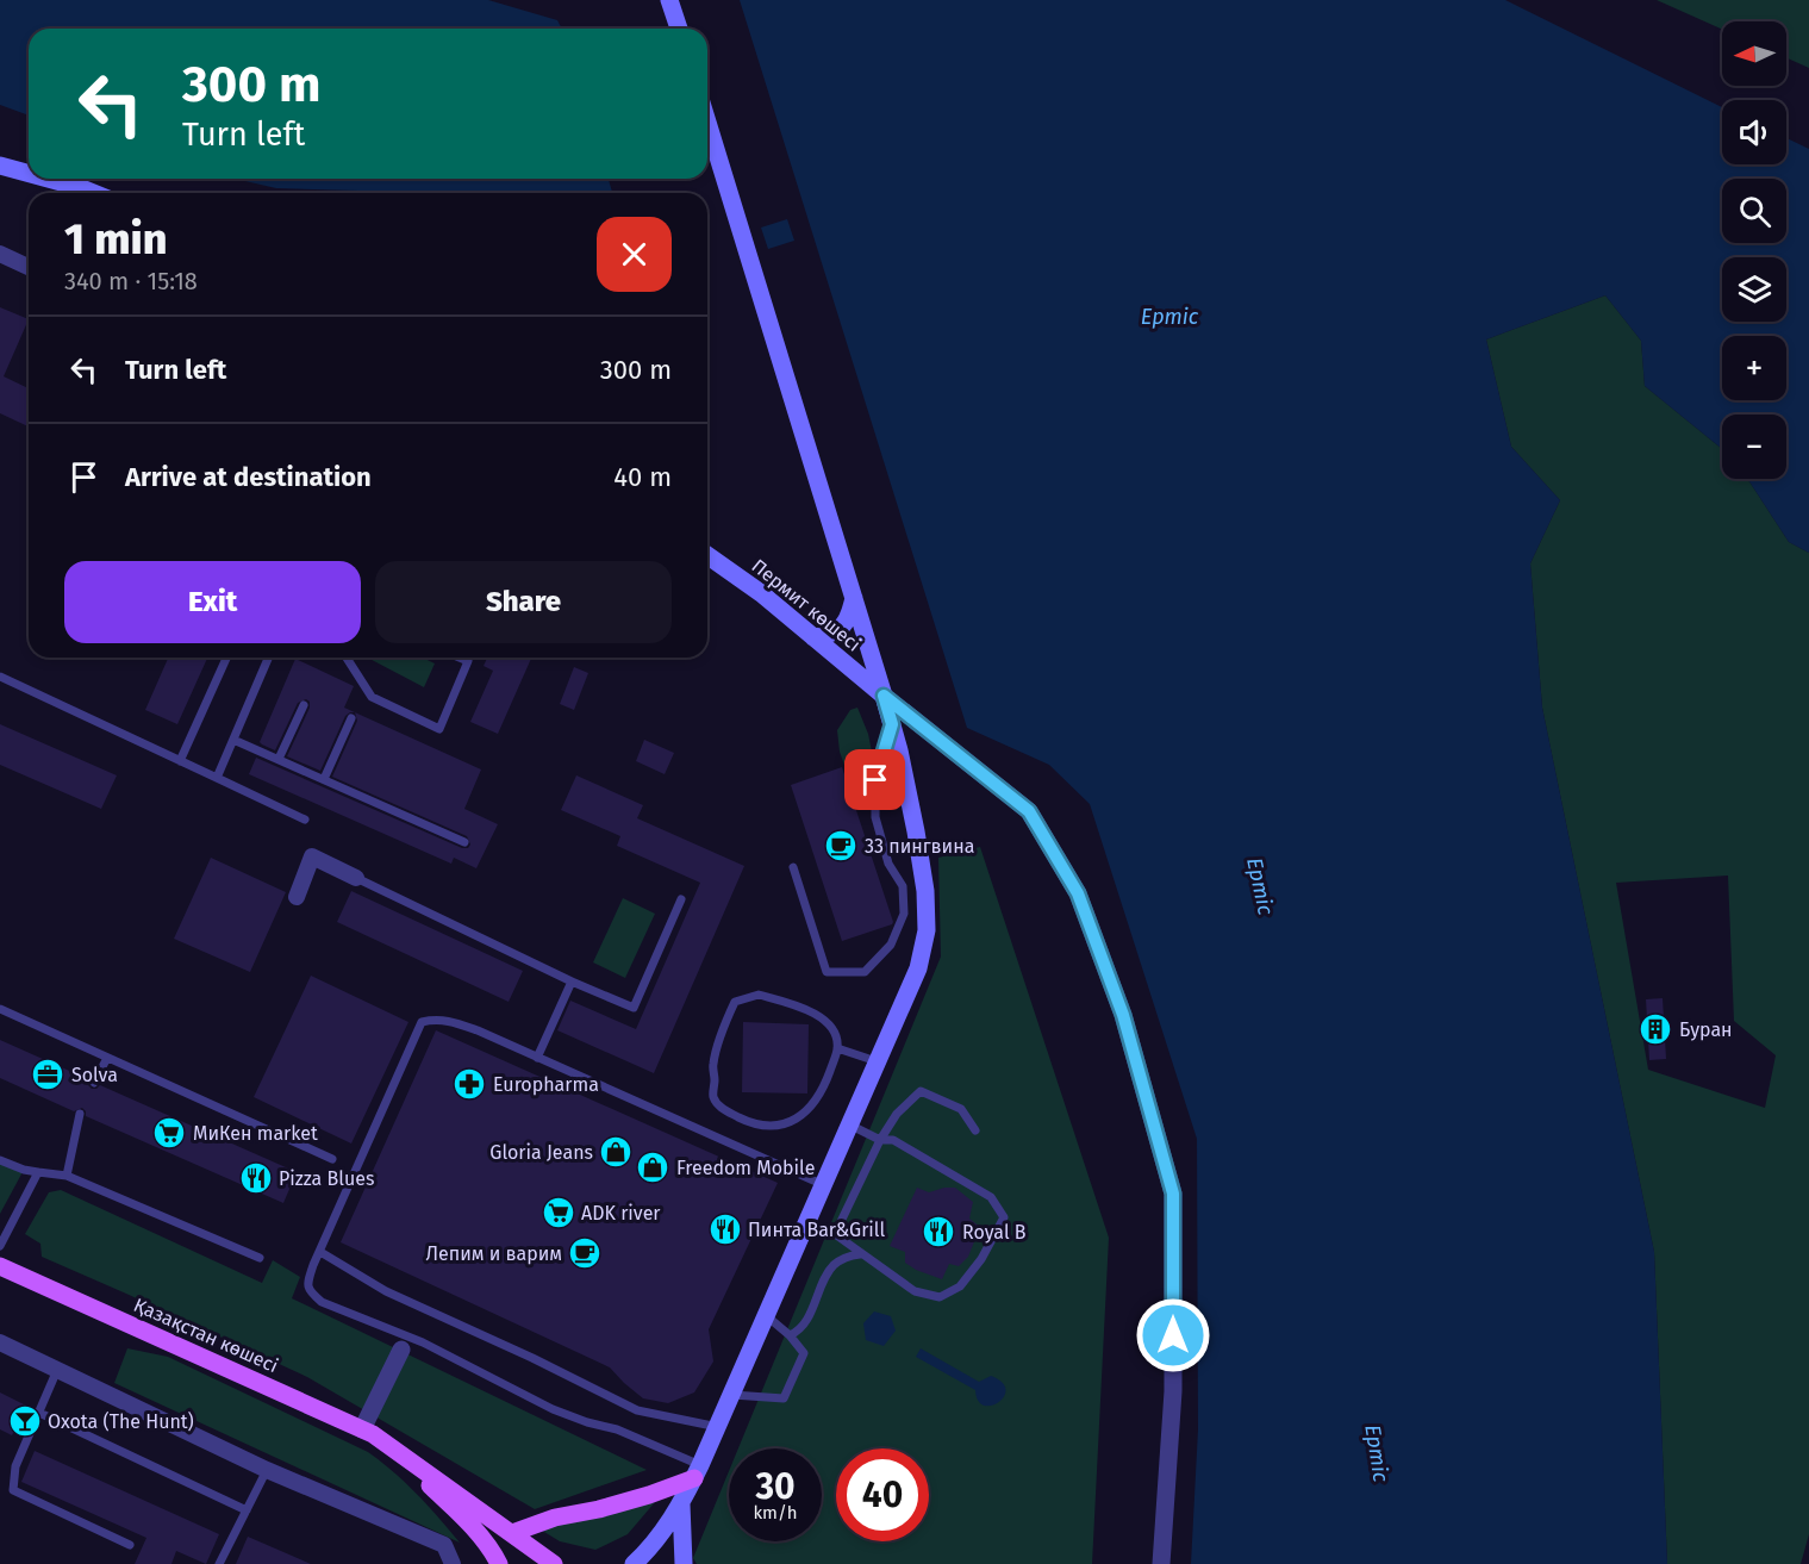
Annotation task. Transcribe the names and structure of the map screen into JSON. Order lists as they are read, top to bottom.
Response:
{
  "streets": {
    "main road": ["Пермит көшесі", "Қазақстан көшесі"]
  },
  "water": ["Ертіс"],
  "places": {
    "cafe": ["33 пингвина", "Лепим и варим"],
    "building": ["Буран"],
    "office": ["Solva"],
    "pharmacy": ["Europharma"],
    "supermarket": ["МиКен market", "ADK river"],
    "shop": ["Gloria Jeans", "Freedom Mobile"],
    "restaurant": ["Pizza Blues", "Пинта Bar&Grill", "Royal B"],
    "bar": ["Oxota (The Hunt)"]
  },
  "north": "left",
  "page": {
    "map_buttons": ["+", "−"],
    "turn": ["300 m", "Turn left"],
    "heading": ["1 min", "340 m · 15:18"],
    "list": [
      {
        "name": "Turn left",
        "value": "300 m"
      },
      {
        "name": "Arrive at destination",
        "value": "40 m"
      }
    ],
    "buttons": ["Exit", "Share"],
    "speed": "30 km/h",
    "limit": "40"
  }
}
